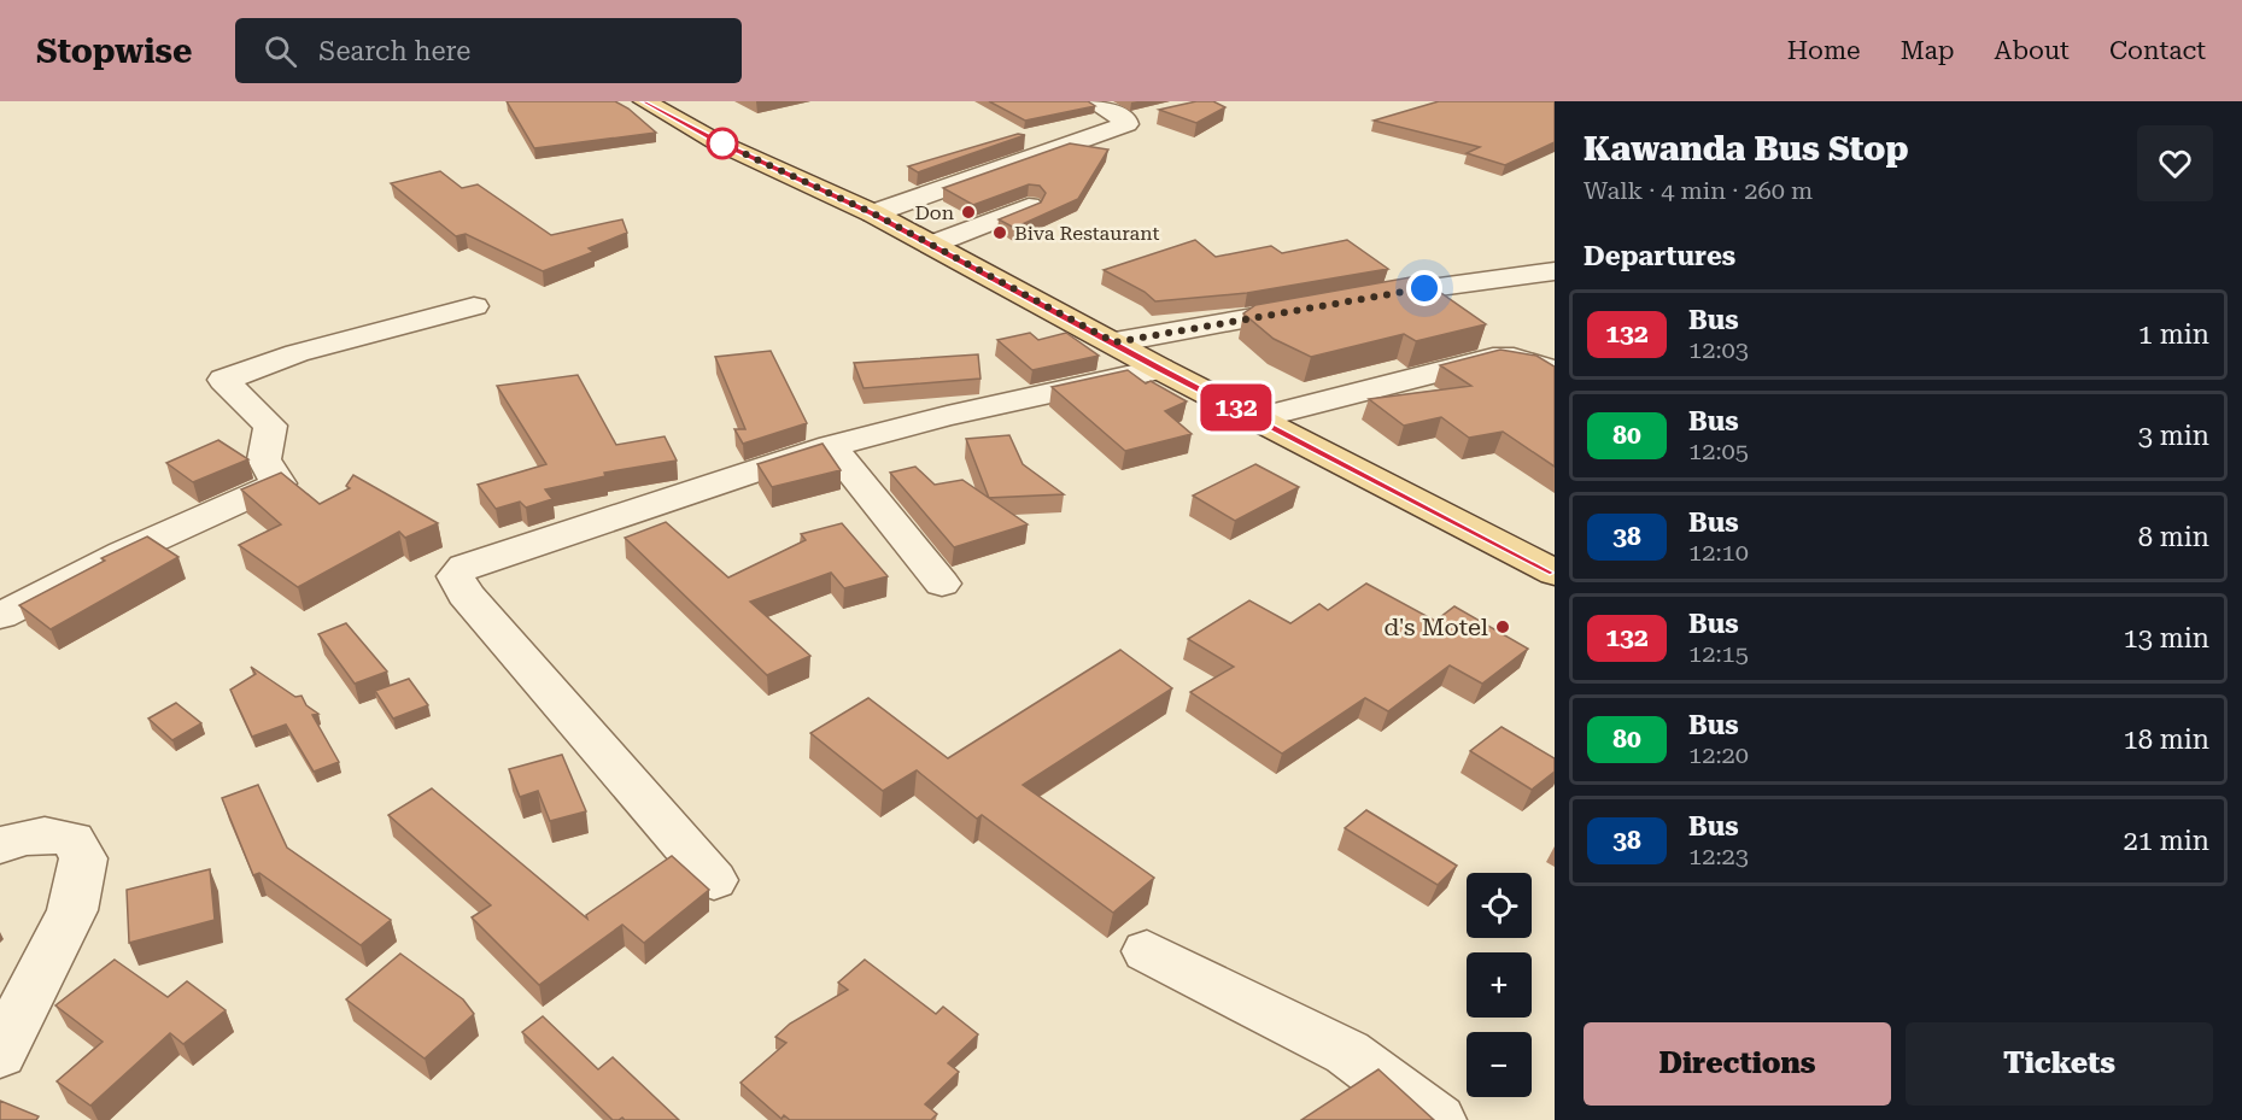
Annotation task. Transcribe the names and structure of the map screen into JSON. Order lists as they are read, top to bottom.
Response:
{
  "places": ["Don", "Biva Restaurant", "d's Motel"],
  "lines": ["bus line 132"],
  "page": {
    "header": "Stopwise",
    "search": "Search here",
    "nav": [
      "Home",
      "Map",
      "About",
      "Contact"
    ],
    "on_map": "132",
    "heading": [
      ["Kawanda Bus Stop", "Walk · 4 min · 260 m"],
      "Departures"
    ],
    "list": [
      {
        "mark": "132",
        "name": "Bus",
        "note": "12:03",
        "value": "1 min"
      },
      {
        "mark": "80",
        "name": "Bus",
        "note": "12:05",
        "value": "3 min"
      },
      {
        "mark": "38",
        "name": "Bus",
        "note": "12:10",
        "value": "8 min"
      },
      {
        "mark": "132",
        "name": "Bus",
        "note": "12:15",
        "value": "13 min"
      },
      {
        "mark": "80",
        "name": "Bus",
        "note": "12:20",
        "value": "18 min"
      },
      {
        "mark": "38",
        "name": "Bus",
        "note": "12:23",
        "value": "21 min"
      }
    ],
    "map_buttons": ["+", "−"],
    "buttons": ["Directions", "Tickets"]
  }
}
